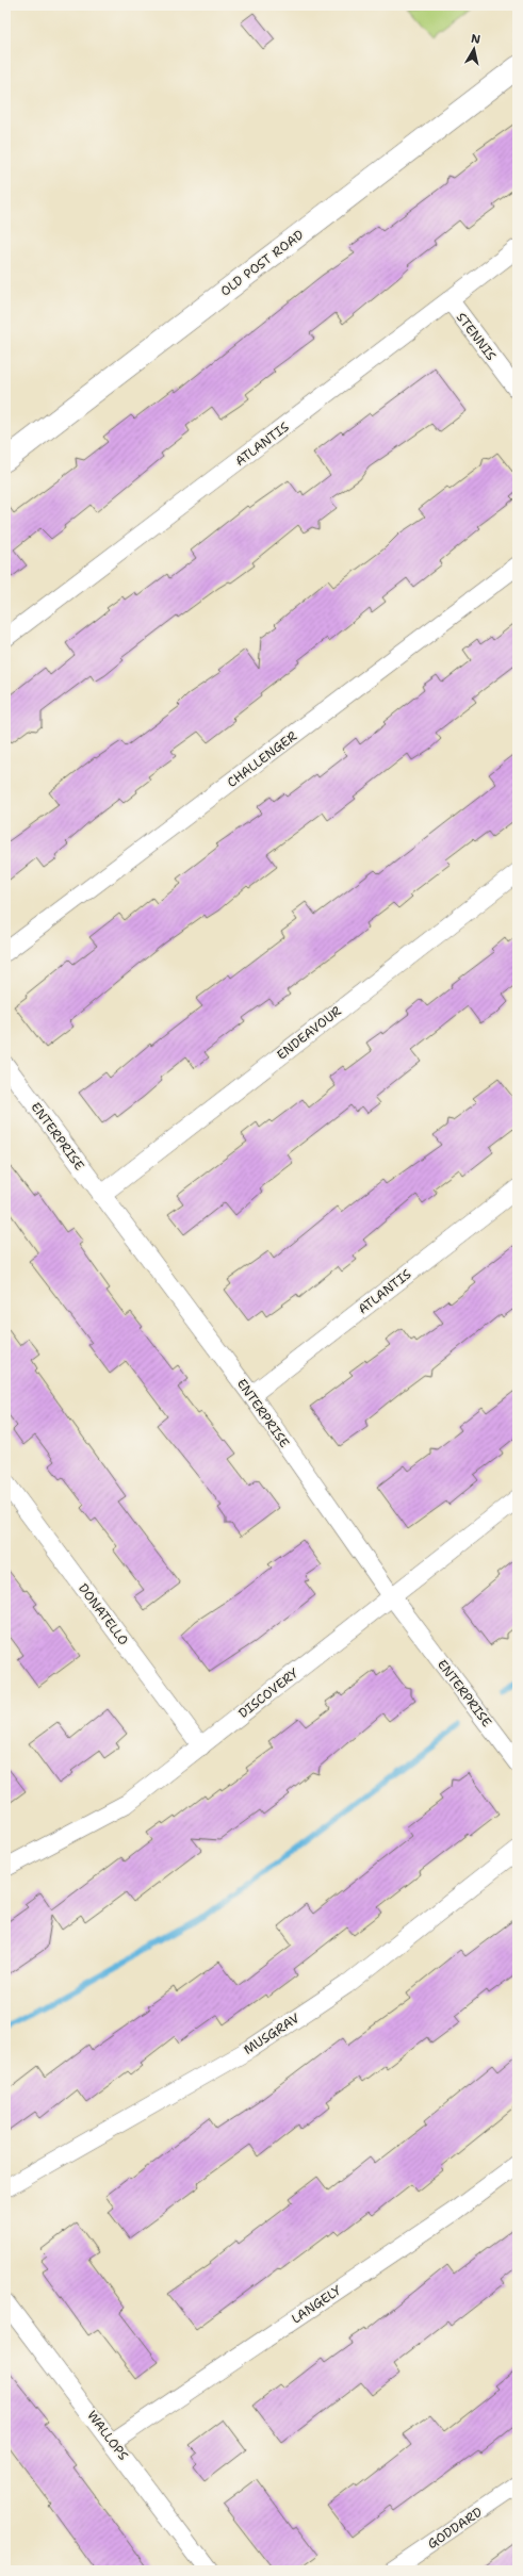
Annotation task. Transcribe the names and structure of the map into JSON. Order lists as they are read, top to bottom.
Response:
{
  "streets": {
    "street": [
      "OLD POST ROAD",
      "STENNIS",
      "ATLANTIS",
      "CHALLENGER",
      "ENDEAVOUR",
      "ENTERPRISE",
      "DONATELLO",
      "DISCOVERY",
      "MUSGRAV",
      "LANGELY",
      "WALLOPS",
      "GODDARD"
    ]
  },
  "crossings": [
    ["STENNIS", "ATLANTIS"],
    ["ATLANTIS", "ENTERPRISE"],
    ["ENDEAVOUR", "ENTERPRISE"],
    ["ENTERPRISE", "DISCOVERY"],
    ["DONATELLO", "DISCOVERY"],
    ["LANGELY", "WALLOPS"]
  ],
  "north": "top"
}
